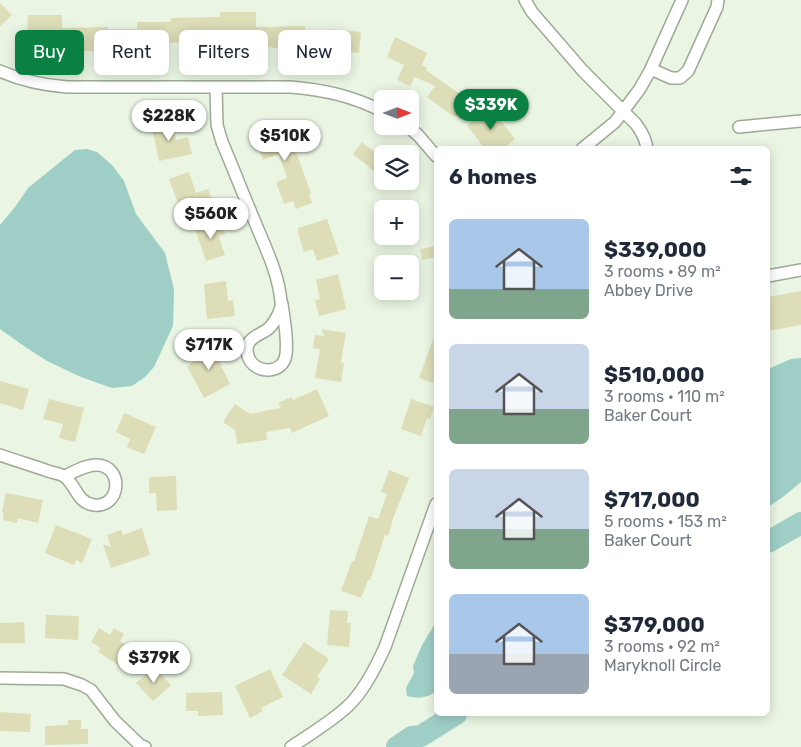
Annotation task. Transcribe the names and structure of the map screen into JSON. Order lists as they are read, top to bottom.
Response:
{
  "north": "right",
  "page": {
    "chip": [
      "Buy",
      "Rent",
      "Filters",
      "New"
    ],
    "price": [
      "$339K",
      "$228K",
      "$510K",
      "$560K",
      "$717K",
      "$379K"
    ],
    "map_buttons": ["+", "−"],
    "heading": "6 homes",
    "list": [
      {
        "name": "$339,000",
        "note": "3 rooms · 89 m² · Abbey Drive"
      },
      {
        "name": "$510,000",
        "note": "3 rooms · 110 m² · Baker Court"
      },
      {
        "name": "$717,000",
        "note": "5 rooms · 153 m² · Baker Court"
      },
      {
        "name": "$379,000",
        "note": "3 rooms · 92 m² · Maryknoll Circle"
      }
    ]
  }
}
